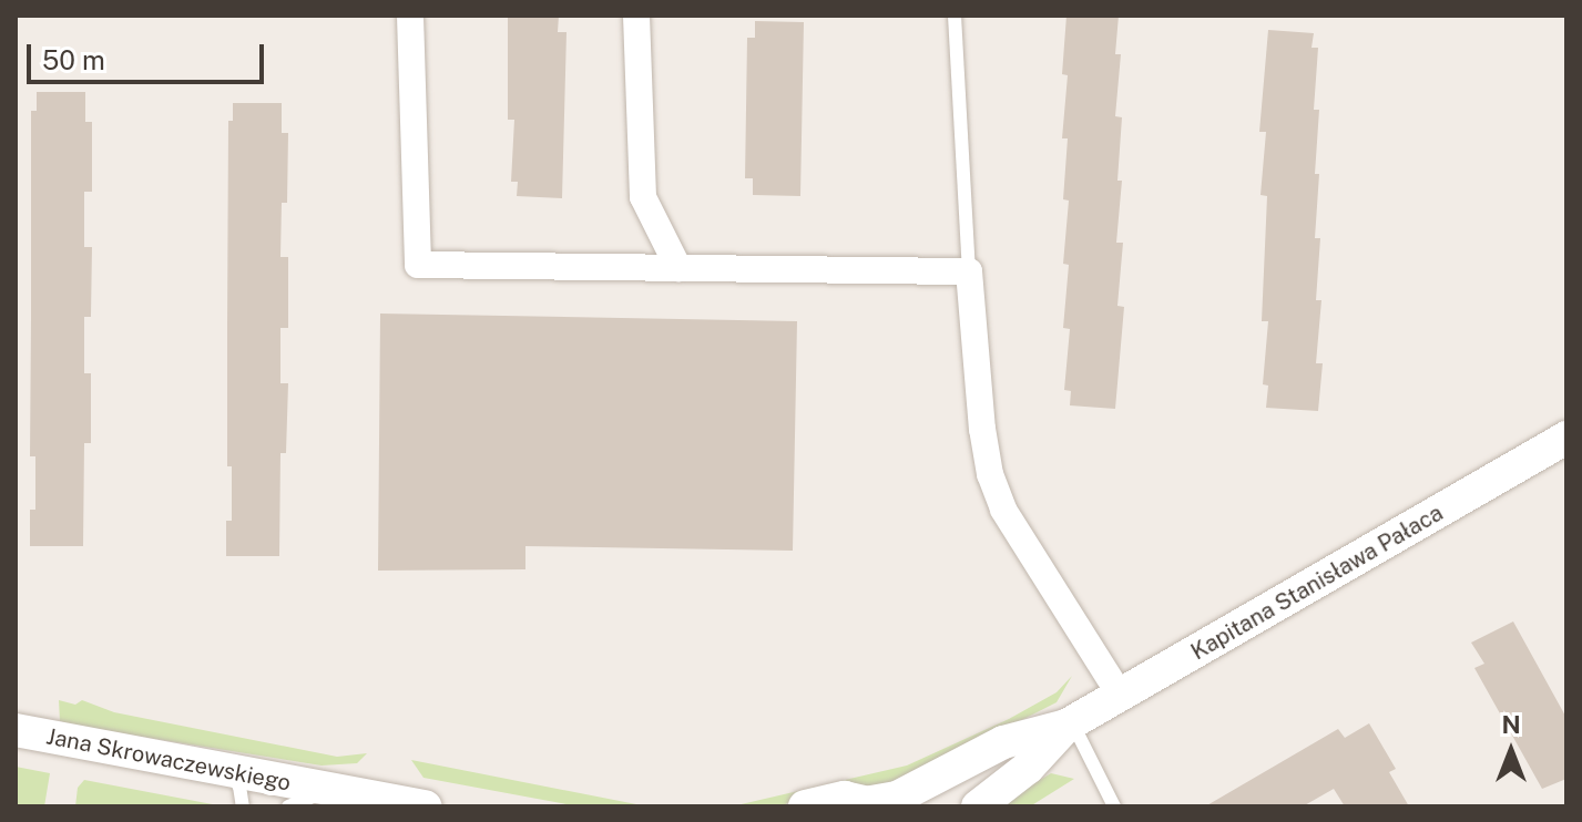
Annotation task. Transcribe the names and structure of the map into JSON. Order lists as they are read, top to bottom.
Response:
{
  "streets": {
    "street": ["Kapitana Stanisława Pałaca", "Jana Skrowaczewskiego"]
  },
  "scale_bar": "50 m",
  "north": "top"
}
